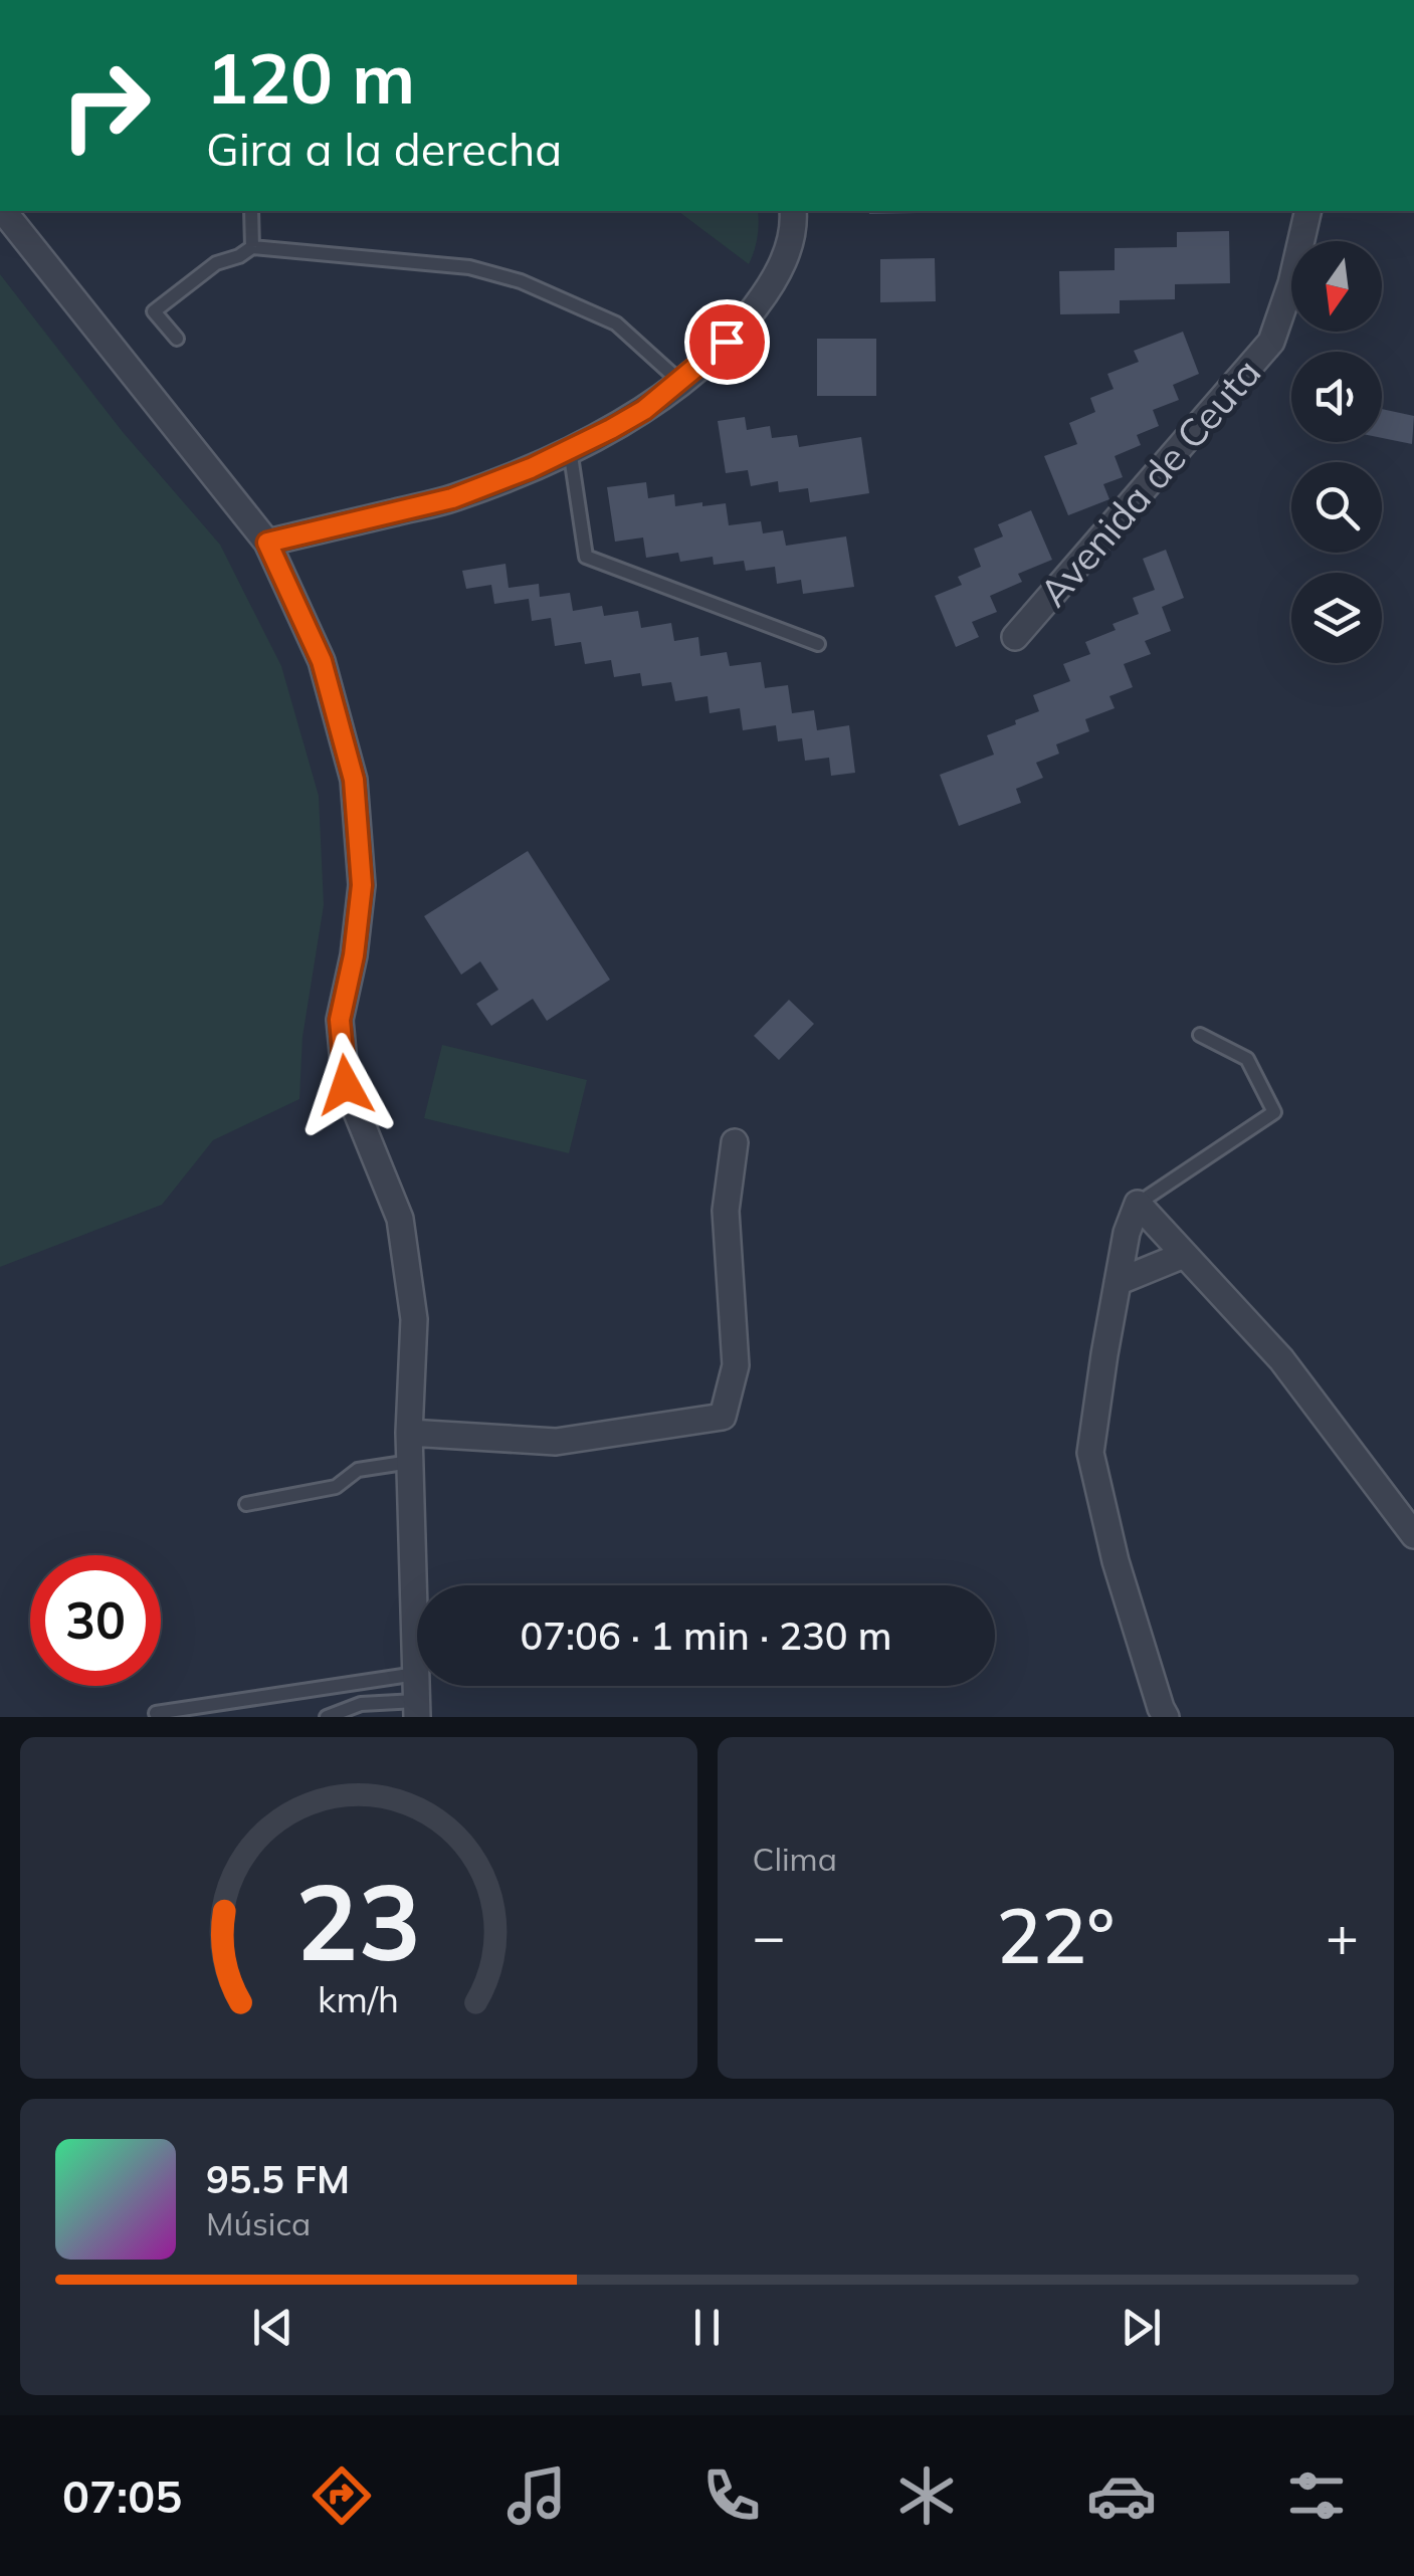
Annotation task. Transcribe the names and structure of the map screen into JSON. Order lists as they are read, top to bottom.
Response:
{
  "streets": {
    "street": ["Avenida de Ceuta"]
  },
  "north": "bottom",
  "page": {
    "turn": ["120 m", "Gira a la derecha"],
    "limit": "30",
    "trip": "07:06 · 1 min · 230 m",
    "tile": "Clima",
    "heat": ["−", "22°", "+"],
    "song": ["95.5 FM", "Música"],
    "tabs": "07:05",
    "gauge": ["23", "km/h"]
  }
}
